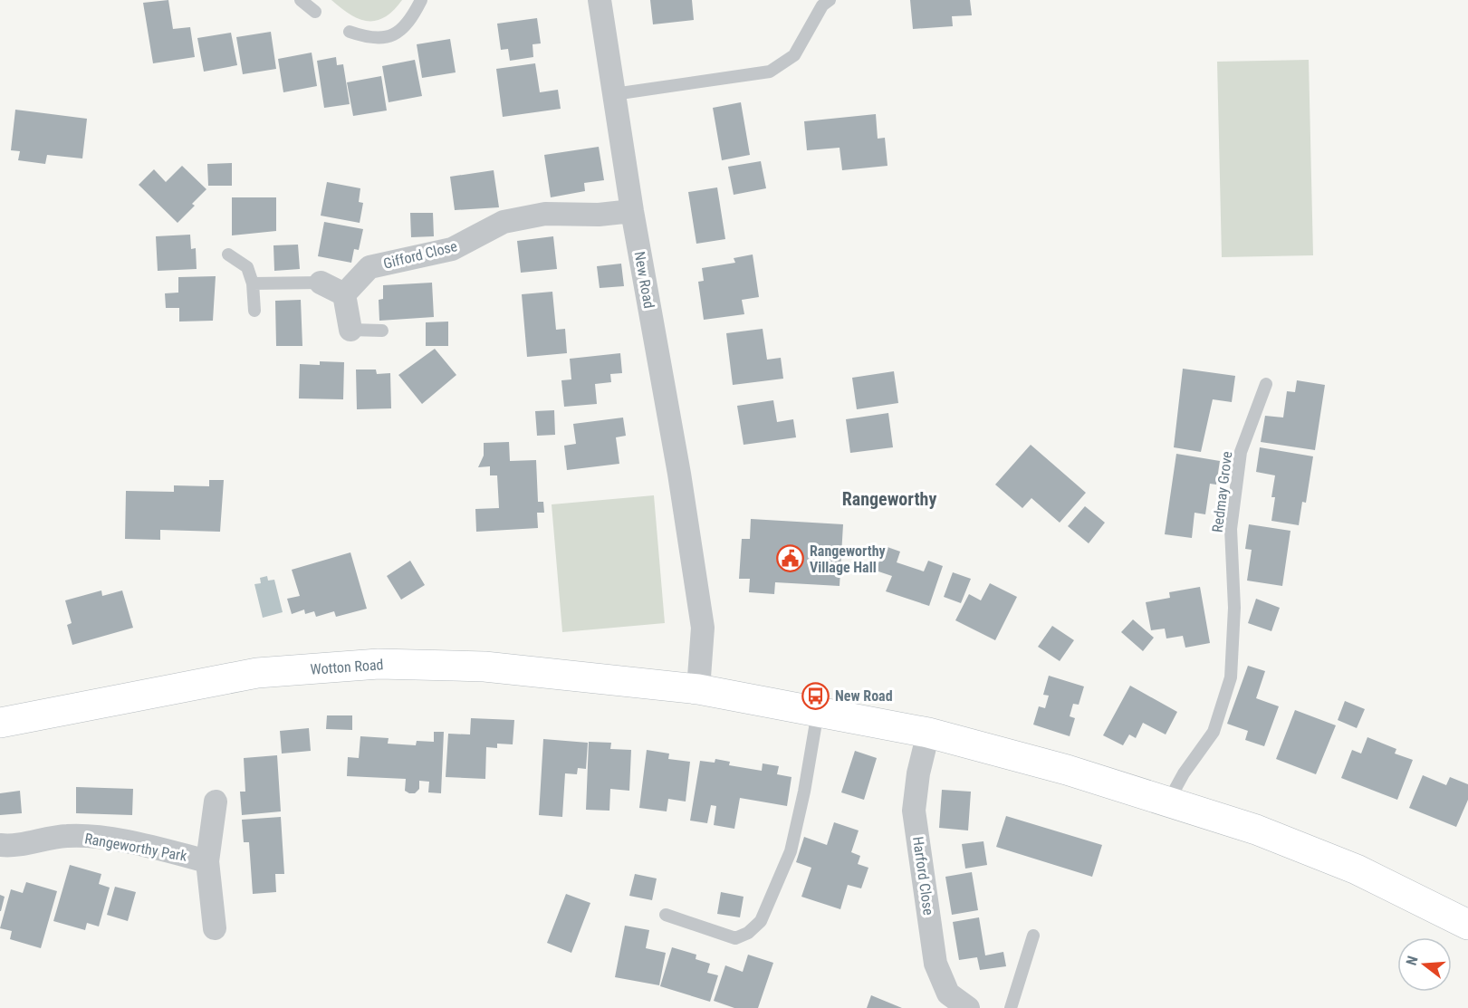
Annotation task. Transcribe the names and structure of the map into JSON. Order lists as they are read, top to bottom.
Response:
{
  "streets": {
    "main road": ["Wotton Road"],
    "street": [
      "Gifford Close",
      "New Road",
      "Rangeworthy Park",
      "Harford Close"
    ],
    "lane": ["Redmay Grove"]
  },
  "crossings": [
    ["Gifford Close", "New Road"],
    ["New Road", "Wotton Road"],
    ["Redmay Grove", "Wotton Road"],
    ["Wotton Road", "Harford Close"]
  ],
  "districts": ["Rangeworthy"],
  "places": {
    "public building": ["Rangeworthy Village Hall"],
    "bus stop": ["New Road"]
  },
  "north": "left"
}
